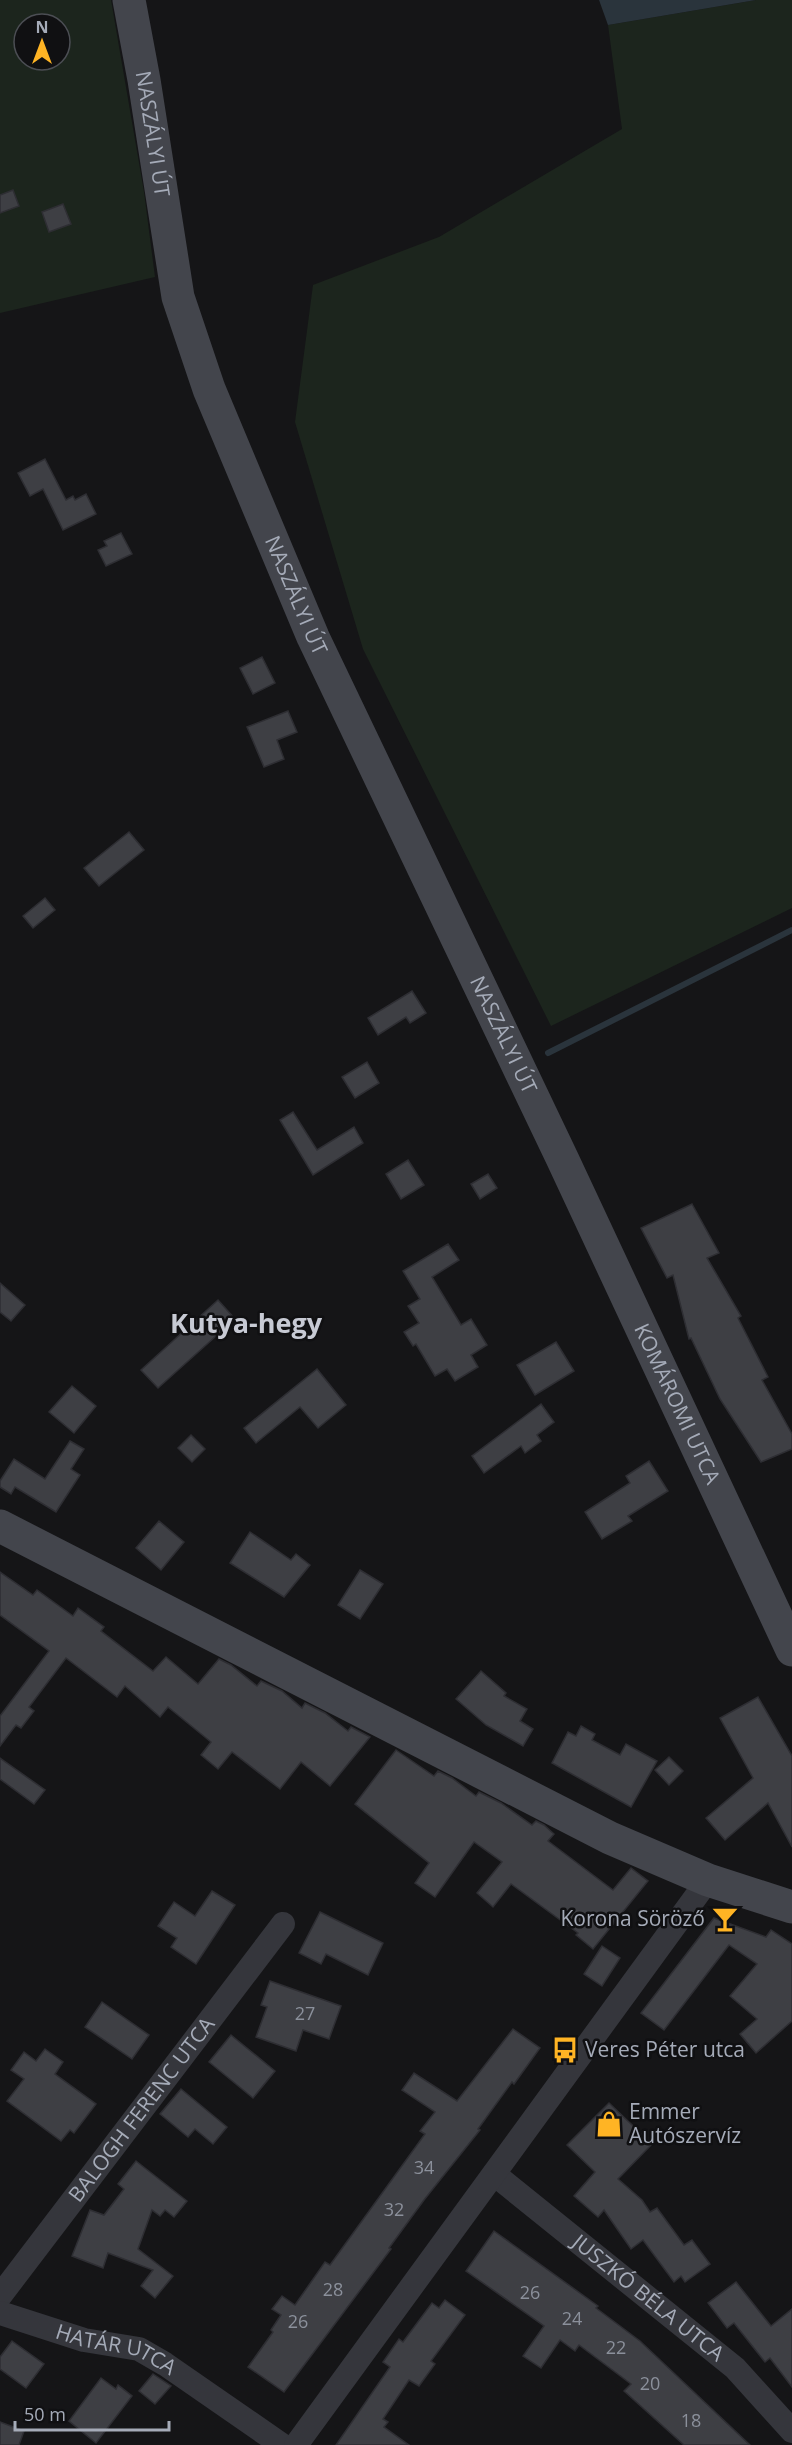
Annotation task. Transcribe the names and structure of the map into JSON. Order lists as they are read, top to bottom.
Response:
{
  "streets": {
    "main road": ["NASZÁLYI ÚT", "KOMÁROMI UTCA"],
    "street": ["BALOGH FERENC UTCA", "JUSZKÓ BÉLA UTCA", "HATÁR UTCA"]
  },
  "crossings": [
    ["NASZÁLYI ÚT", "KOMÁROMI UTCA"]
  ],
  "districts": ["Kutya-hegy"],
  "places": {
    "bar": ["Korona Söröző"],
    "bus stop": ["Veres Péter utca"],
    "shop": ["Emmer Autószervíz"]
  },
  "house_numbers": [
    "27",
    "34",
    "32",
    "28",
    "26",
    "24",
    "26",
    "22",
    "20",
    "18"
  ],
  "scale_bar": "50 m",
  "north": "top"
}
